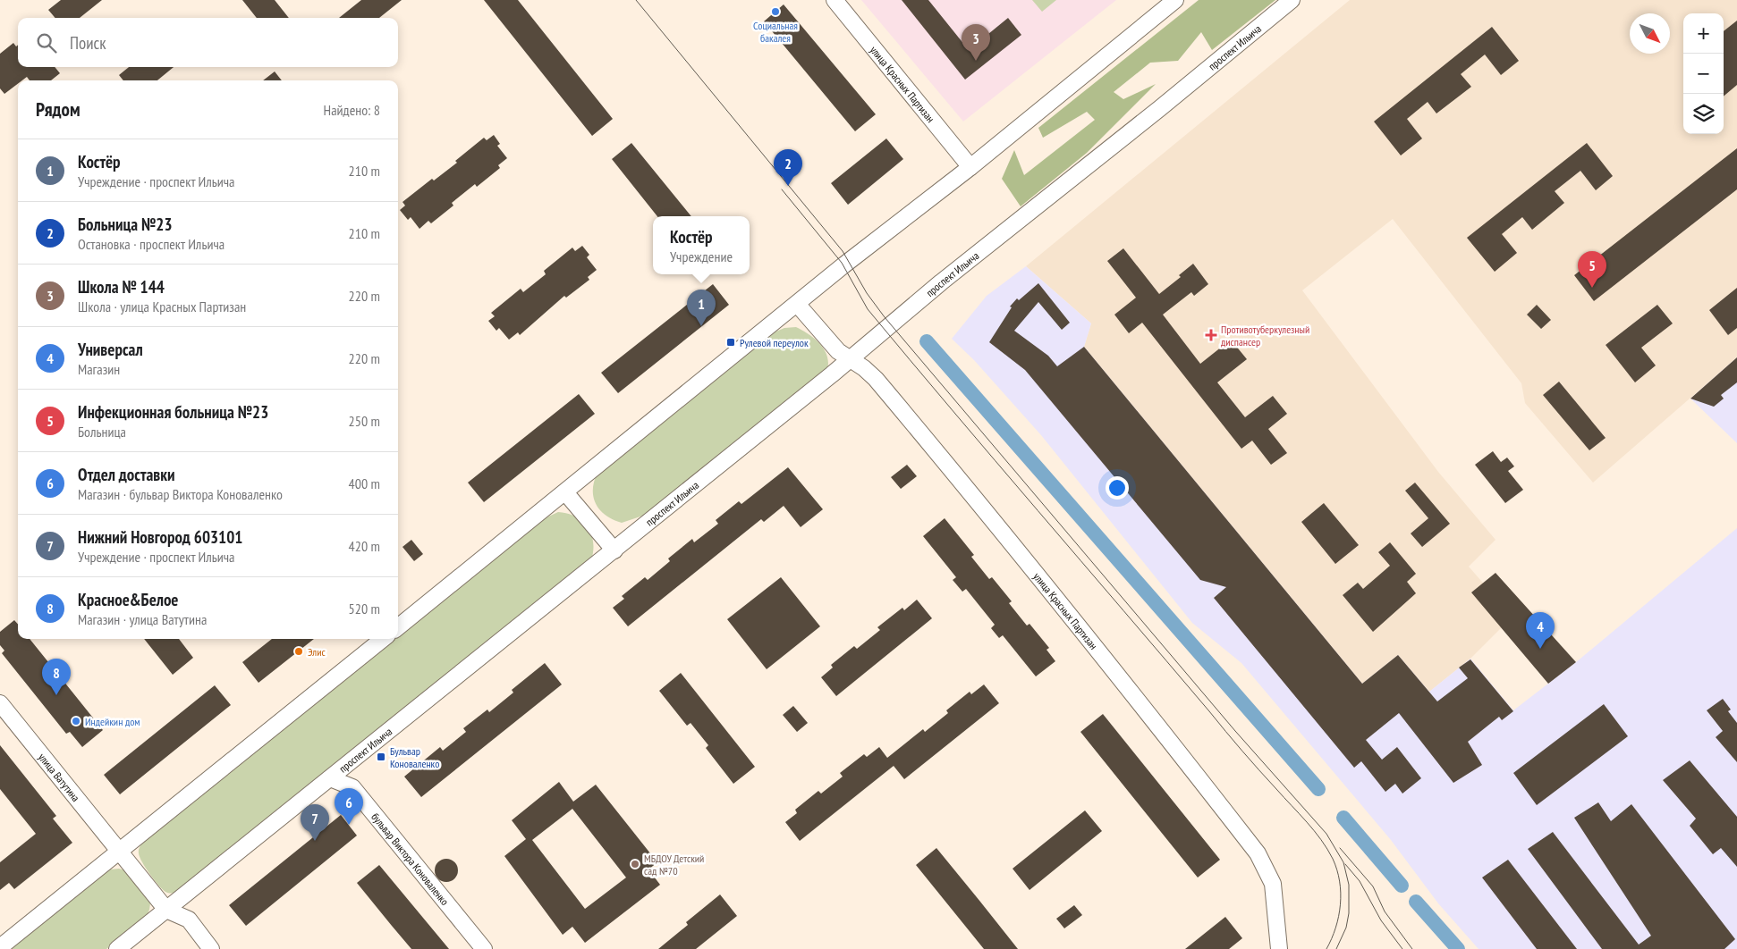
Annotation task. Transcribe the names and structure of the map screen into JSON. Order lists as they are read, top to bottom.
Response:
{
  "streets": {
    "street": [
      "проспект Ильича",
      "улица Красных Партизан",
      "улица Ватутина",
      "бульвар Виктора Коноваленко"
    ]
  },
  "crossings": [
    ["проспект Ильича", "улица Красных Партизан"],
    ["проспект Ильича", "улица Ватутина"],
    ["проспект Ильича", "бульвар Виктора Коноваленко"]
  ],
  "places": {
    "other": [
      "Социальная бакалея",
      "Элис",
      "Индейкин дом",
      "МБДОУ Детский сад №70"
    ],
    "health": ["Противотуберкулезный диспансер"],
    "transit": ["Рулевой переулок", "Бульвар Коноваленко"]
  },
  "north": "bottom right",
  "page": {
    "map_buttons": ["+", "−"],
    "search": "Поиск",
    "pins": [
      "3",
      "2",
      "5",
      "1",
      "4",
      "8",
      "6",
      "7"
    ],
    "heading": ["Рядом", "Найдено: 8"],
    "list": [
      {
        "mark": "1",
        "name": "Костёр",
        "note": "Учреждение · проспект Ильича",
        "value": "210 m"
      },
      {
        "mark": "2",
        "name": "Больница №23",
        "note": "Остановка · проспект Ильича",
        "value": "210 m"
      },
      {
        "mark": "3",
        "name": "Школа № 144",
        "note": "Школа · улица Красных Партизан",
        "value": "220 m"
      },
      {
        "mark": "4",
        "name": "Универсал",
        "note": "Магазин",
        "value": "220 m"
      },
      {
        "mark": "5",
        "name": "Инфекционная больница №23",
        "note": "Больница",
        "value": "250 m"
      },
      {
        "mark": "6",
        "name": "Отдел доставки",
        "note": "Магазин · бульвар Виктора Коноваленко",
        "value": "400 m"
      },
      {
        "mark": "7",
        "name": "Нижний Новгород 603101",
        "note": "Учреждение · проспект Ильича",
        "value": "420 m"
      },
      {
        "mark": "8",
        "name": "Красное&Белое",
        "note": "Магазин · улица Ватутина",
        "value": "520 m"
      }
    ],
    "popup": ["Костёр", "Учреждение"]
  }
}
